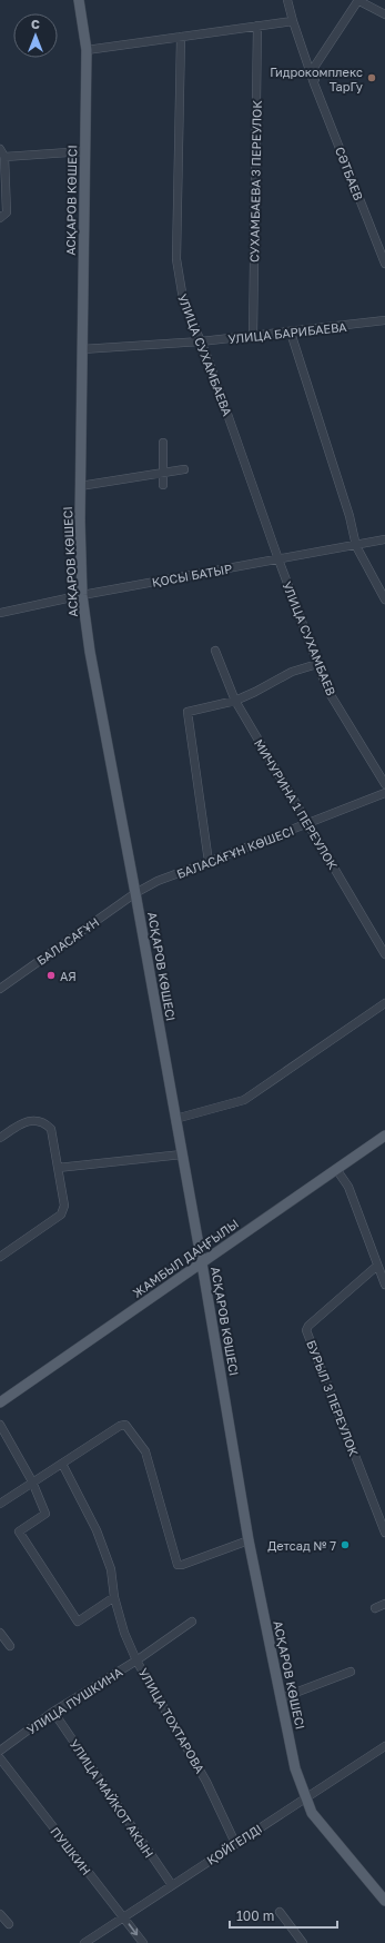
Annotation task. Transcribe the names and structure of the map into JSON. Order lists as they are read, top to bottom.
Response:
{
  "streets": {
    "main road": ["АСҚАРОВ КӨШЕСІ", "ЖАМБЫЛ ДАҢҒЫЛЫ"],
    "street": [
      "СӘТБАЕВ",
      "СУХАМБАЕВА 3 ПЕРЕУЛОК",
      "УЛИЦА БАРИБАЕВА",
      "УЛИЦА СУХАМБАЕВА",
      "ҚОСЫ БАТЫР",
      "УЛИЦА СУХАМБАЕВ",
      "МИЧУРИНА 1 ПЕРЕУЛОК",
      "БАЛАСАҒҰН КӨШЕСІ",
      "БАЛАСАҒҰН",
      "БУРЫЛ 3 ПЕРЕУЛОК",
      "УЛИЦА ПУШКИНА",
      "УЛИЦА ТОХТАРОВА",
      "УЛИЦА МАЙКОТ АКЫН",
      "ҚОЙГЕЛДІ",
      "ПУШКИН"
    ]
  },
  "crossings": [
    ["СУХАМБАЕВА 3 ПЕРЕУЛОК", "УЛИЦА БАРИБАЕВА"],
    ["АСҚАРОВ КӨШЕСІ", "УЛИЦА БАРИБАЕВА"],
    ["АСҚАРОВ КӨШЕСІ", "ҚОСЫ БАТЫР"],
    ["АСҚАРОВ КӨШЕСІ", "БАЛАСАҒҰН КӨШЕСІ"],
    ["АСҚАРОВ КӨШЕСІ", "БАЛАСАҒҰН"],
    ["АСҚАРОВ КӨШЕСІ", "ЖАМБЫЛ ДАҢҒЫЛЫ"],
    ["АСҚАРОВ КӨШЕСІ", "ҚОЙГЕЛДІ"],
    ["УЛИЦА БАРИБАЕВА", "УЛИЦА СУХАМБАЕВА"],
    ["УЛИЦА СУХАМБАЕВА", "ҚОСЫ БАТЫР"],
    ["УЛИЦА СУХАМБАЕВА", "УЛИЦА СУХАМБАЕВ"],
    ["ҚОСЫ БАТЫР", "УЛИЦА СУХАМБАЕВ"],
    ["МИЧУРИНА 1 ПЕРЕУЛОК", "БАЛАСАҒҰН КӨШЕСІ"],
    ["БАЛАСАҒҰН КӨШЕСІ", "БАЛАСАҒҰН"],
    ["УЛИЦА ПУШКИНА", "УЛИЦА ТОХТАРОВА"],
    ["УЛИЦА ПУШКИНА", "УЛИЦА МАЙКОТ АКЫН"],
    ["УЛИЦА ТОХТАРОВА", "ҚОЙГЕЛДІ"],
    ["УЛИЦА МАЙКОТ АКЫН", "ҚОЙГЕЛДІ"],
    ["ҚОЙГЕЛДІ", "ПУШКИН"]
  ],
  "places": ["Гидрокомплекс ТарГу", "АЯ", "Детсад № 7"],
  "scale_bar": "100 m",
  "north": "top"
}
